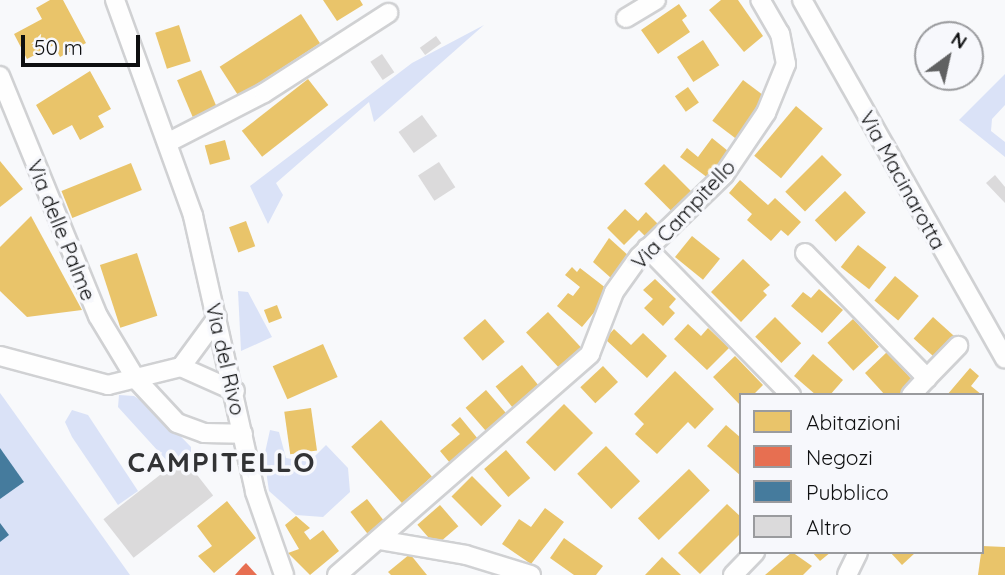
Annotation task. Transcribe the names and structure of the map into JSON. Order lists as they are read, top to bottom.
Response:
{
  "streets": {
    "street": [
      "Via Macinarotta",
      "Via Campitello",
      "Via delle Palme",
      "Via del Rivo"
    ]
  },
  "crossings": [
    ["Via delle Palme", "Via del Rivo"]
  ],
  "districts": ["CAMPITELLO"],
  "legend": [
    "Abitazioni",
    "Negozi",
    "Pubblico",
    "Altro"
  ],
  "scale_bar": "50 m",
  "north": "top right"
}
